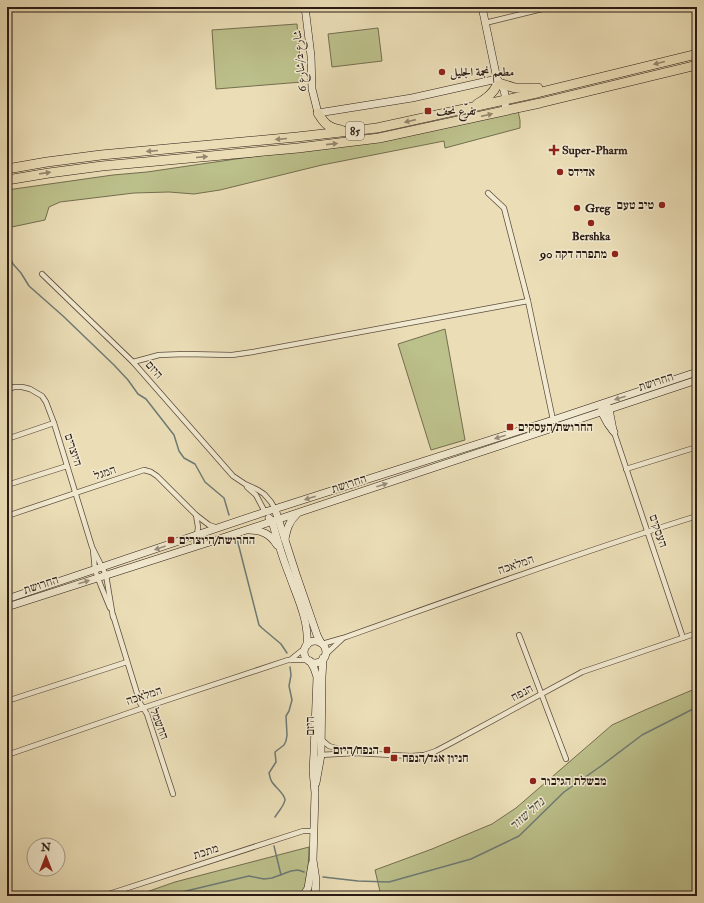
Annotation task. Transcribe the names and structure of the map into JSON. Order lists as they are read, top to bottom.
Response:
{
  "streets": {
    "highway": ["85"],
    "street": [
      "شارع 2/شارع 6",
      "היזם",
      "החרושת",
      "היוצרים",
      "המגל",
      "העסקים",
      "המלאכה",
      "הנפח",
      "החשמל",
      "מתכת"
    ]
  },
  "crossings": [
    ["היזם", "החרושת"],
    ["היזם", "המלאכה"],
    ["היזם", "הנפח"],
    ["היזם", "מתכת"],
    ["החרושת", "היוצרים"],
    ["החרושת", "המגל"],
    ["החרושת", "החשמל"],
    ["היוצרים", "המגל"],
    ["היוצרים", "החשמל"],
    ["העסקים", "המלאכה"],
    ["העסקים", "הנפח"],
    ["המלאכה", "החשמל"]
  ],
  "water": ["נחל שזור"],
  "places": {
    "other": [
      "مطعم نجمة الجليل",
      "אדידס",
      "טיב טעם",
      "Greg",
      "Bershka",
      "מתפרה דקה 90",
      "מבשלת הגיבור"
    ],
    "transit": [
      "تفرّع نحف",
      "החרושת/העסקים",
      "החרושת/היוצרים",
      "הנפח/היזם",
      "חניון אגד/הנפח"
    ],
    "health": ["Super-Pharm"]
  },
  "north": "top"
}
